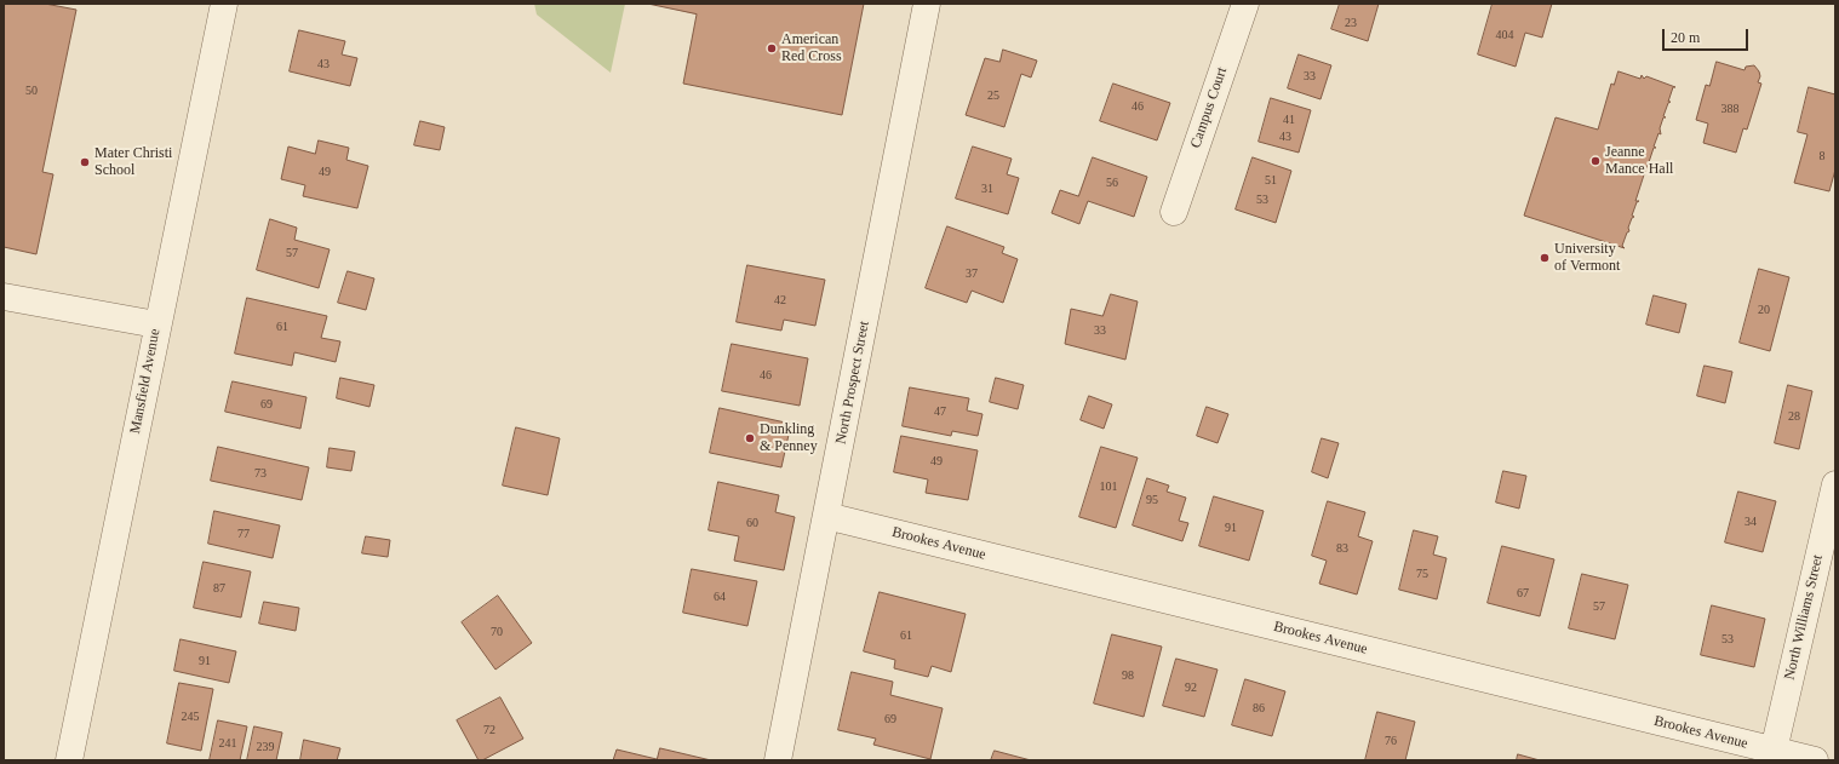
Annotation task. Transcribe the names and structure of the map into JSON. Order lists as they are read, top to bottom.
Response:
{
  "streets": {
    "street": [
      "Campus Court",
      "Mansfield Avenue",
      "North Prospect Street",
      "Brookes Avenue",
      "North Williams Street"
    ]
  },
  "crossings": [
    ["North Prospect Street", "Brookes Avenue"],
    ["Brookes Avenue", "North Williams Street"]
  ],
  "places": [
    "American Red Cross",
    "Jeanne Mance Hall",
    "Mater Christi School",
    "University of Vermont",
    "Dunkling & Penney"
  ],
  "house_numbers": [
    "23",
    "404",
    "43",
    "33",
    "50",
    "25",
    "46",
    "388",
    "41",
    "43",
    "8",
    "49",
    "51",
    "56",
    "31",
    "53",
    "57",
    "37",
    "42",
    "20",
    "61",
    "33",
    "46",
    "69",
    "47",
    "28",
    "49",
    "73",
    "101",
    "95",
    "34",
    "60",
    "91",
    "77",
    "83",
    "75",
    "87",
    "67",
    "64",
    "57",
    "70",
    "61",
    "53",
    "91",
    "98",
    "92",
    "86",
    "245",
    "69",
    "72",
    "76",
    "241",
    "239"
  ],
  "scale_bar": "20 m"
}
